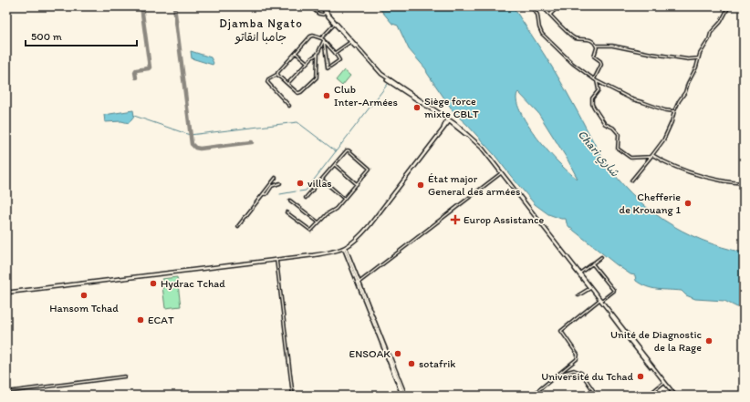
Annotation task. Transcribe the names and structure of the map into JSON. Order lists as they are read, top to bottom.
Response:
{
  "districts": ["Djamba Ngato جامبا انقاتو"],
  "water": ["Chari شاري"],
  "places": {
    "other": [
      "Club Inter-Armées",
      "Siège force mixte CBLT",
      "villas",
      "État major General des armées",
      "Chefferie de Krouang 1",
      "Hydrac Tchad",
      "Hansom Tchad",
      "ECAT",
      "Unité de Diagnostic de la Rage",
      "ENSOAK",
      "sotafrik",
      "Université du Tchad"
    ],
    "health": ["Europ Assistance"]
  },
  "scale_bar": "500 m"
}
